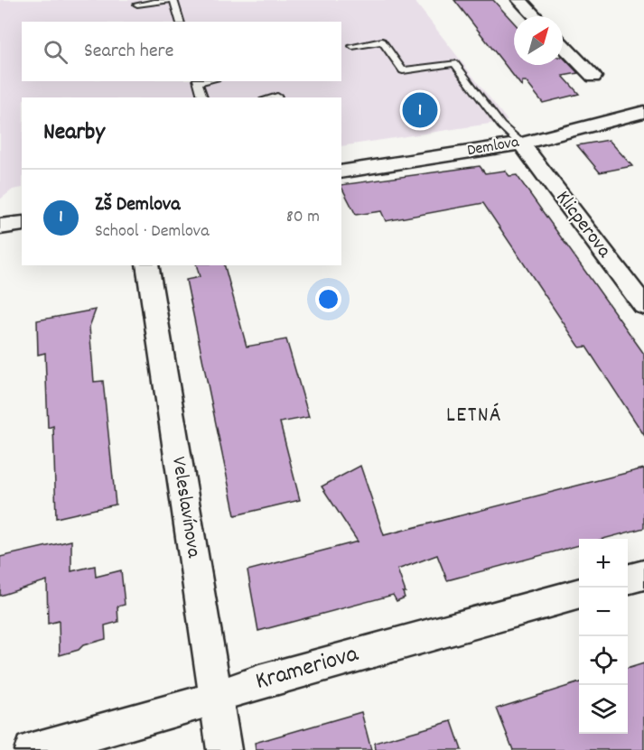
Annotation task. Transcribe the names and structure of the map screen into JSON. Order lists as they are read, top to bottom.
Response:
{
  "streets": {
    "street": [
      "Demlova",
      "Klicperova",
      "Veleslavínova",
      "Krameriova"
    ]
  },
  "crossings": [
    ["Demlova", "Klicperova"],
    ["Veleslavínova", "Krameriova"]
  ],
  "districts": ["LETNÁ"],
  "north": "top right",
  "page": {
    "search": "Search here",
    "pins": "1",
    "heading": "Nearby",
    "list": [
      {
        "mark": "1",
        "name": "ZŠ Demlova",
        "note": "School · Demlova",
        "value": "80 m"
      }
    ],
    "map_buttons": ["+", "−"]
  }
}
